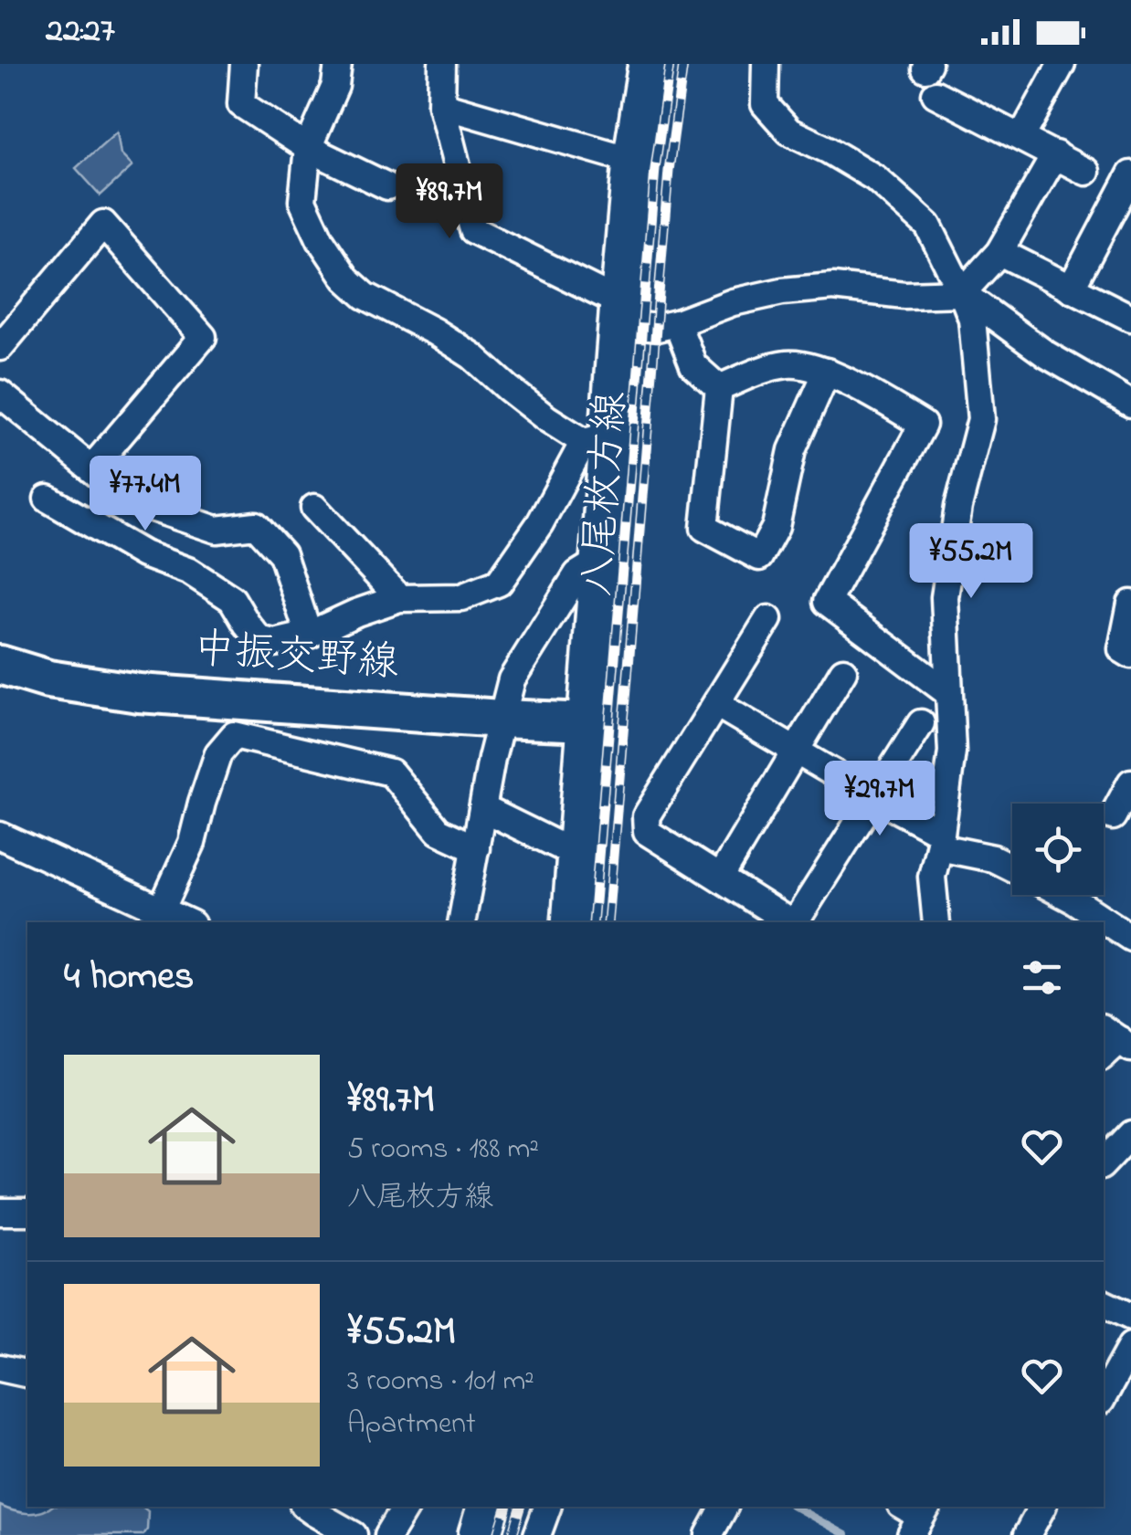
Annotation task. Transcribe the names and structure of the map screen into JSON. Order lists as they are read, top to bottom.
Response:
{
  "streets": {
    "main road": ["八尾枚方線"],
    "street": ["中振交野線"]
  },
  "crossings": [
    ["八尾枚方線", "中振交野線"]
  ],
  "page": {
    "status": "22:27",
    "price": [
      "¥89.7M",
      "¥77.4M",
      "¥55.2M",
      "¥29.7M"
    ],
    "heading": "4 homes",
    "list": [
      {
        "name": "¥89.7M",
        "note": "5 rooms · 188 m² · 八尾枚方線"
      },
      {
        "name": "¥55.2M",
        "note": "3 rooms · 101 m² · Apartment"
      }
    ]
  }
}
